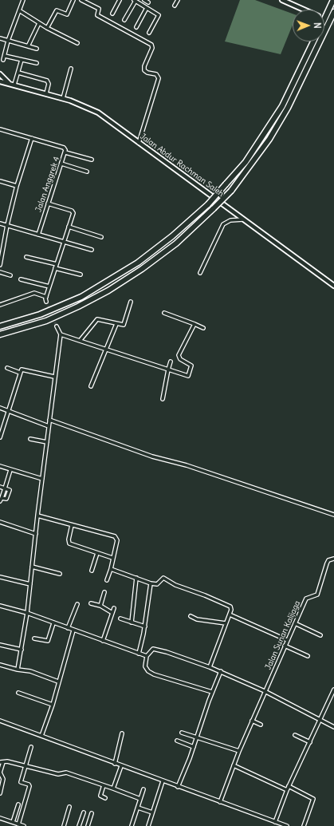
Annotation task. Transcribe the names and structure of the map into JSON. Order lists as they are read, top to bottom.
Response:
{
  "streets": {
    "street": ["Jalan Abdur Rachman Saleh", "Jalan Anggrek 4", "Jalan Sunan Kalijaga"]
  },
  "north": "right"
}
